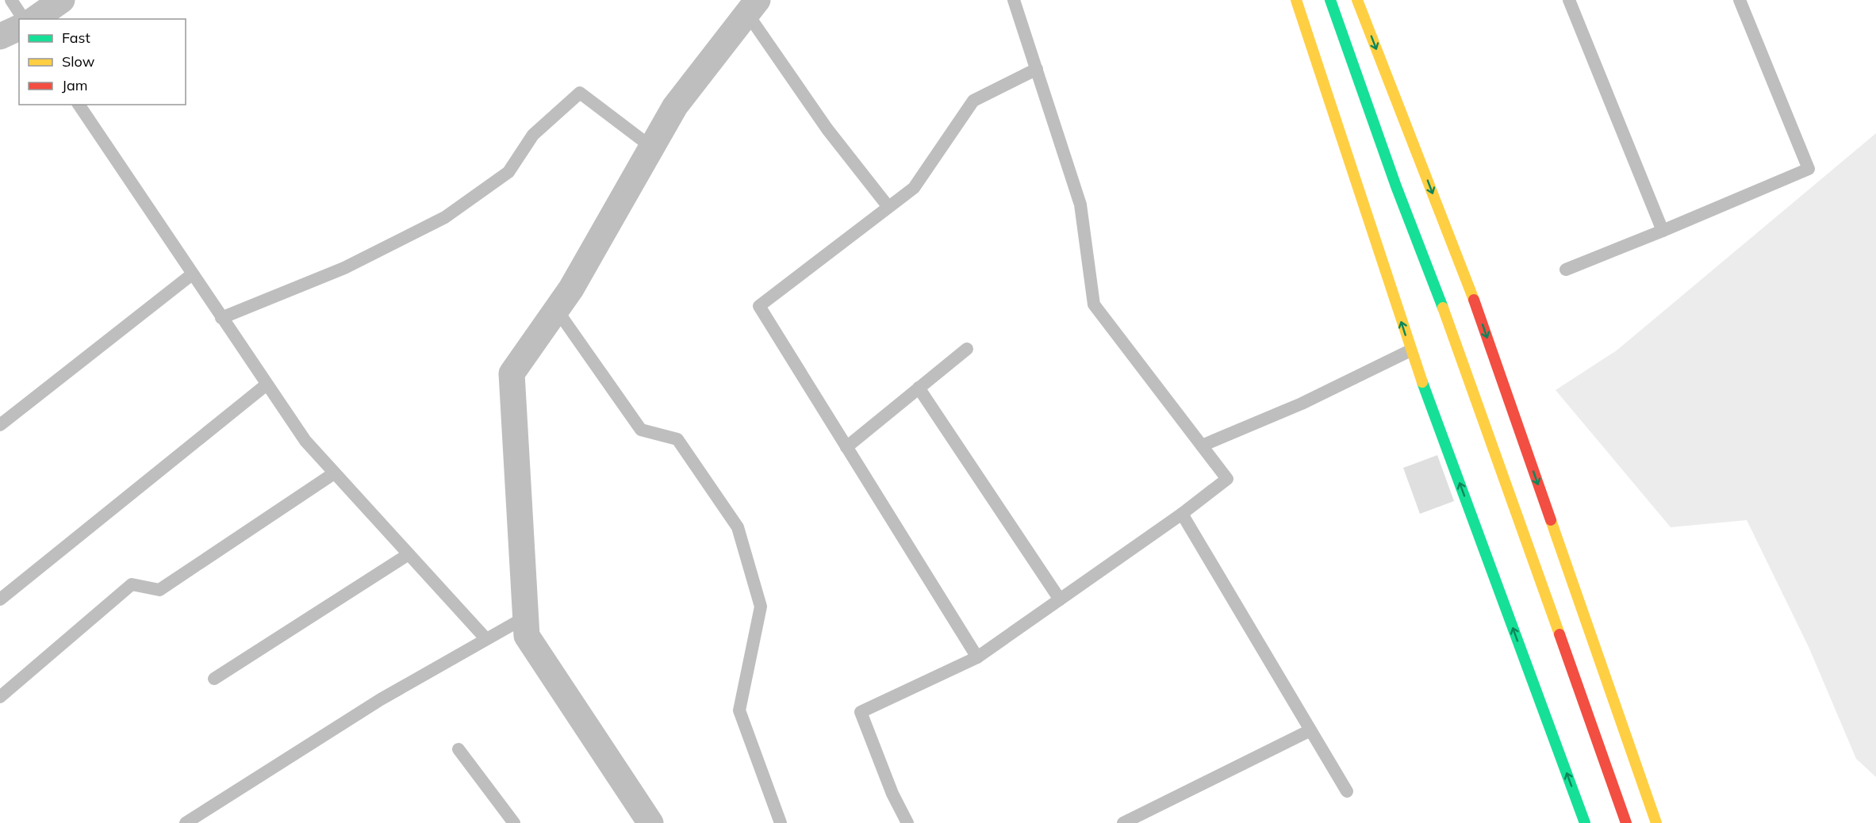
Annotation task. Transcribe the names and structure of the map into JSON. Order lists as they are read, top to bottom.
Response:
{
  "legend": ["Fast", "Slow", "Jam"]
}
